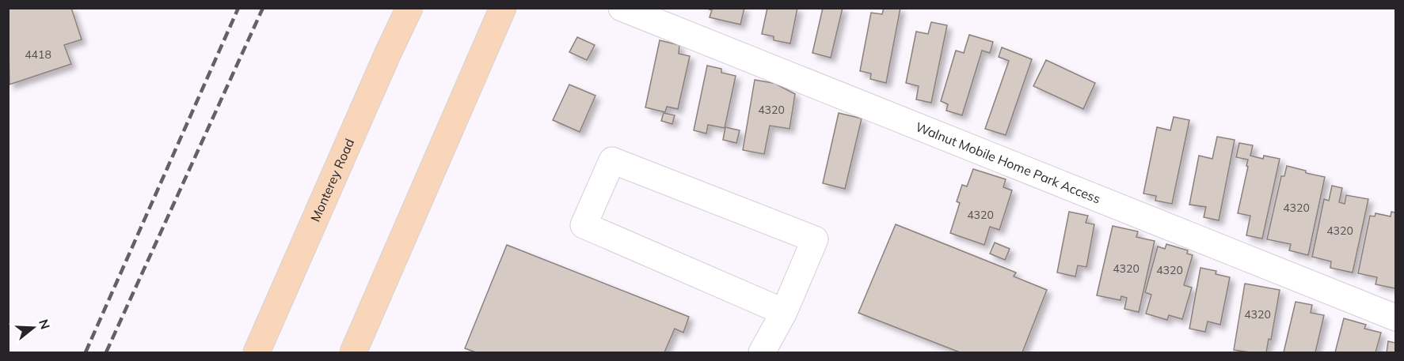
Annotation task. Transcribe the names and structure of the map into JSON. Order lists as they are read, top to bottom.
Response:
{
  "streets": {
    "main road": ["Monterey Road"],
    "street": ["Walnut Mobile Home Park Access"]
  },
  "house_numbers": [
    "4418",
    "4320",
    "4320",
    "4320",
    "4320",
    "4320",
    "4320",
    "4320"
  ],
  "north": "right"
}
